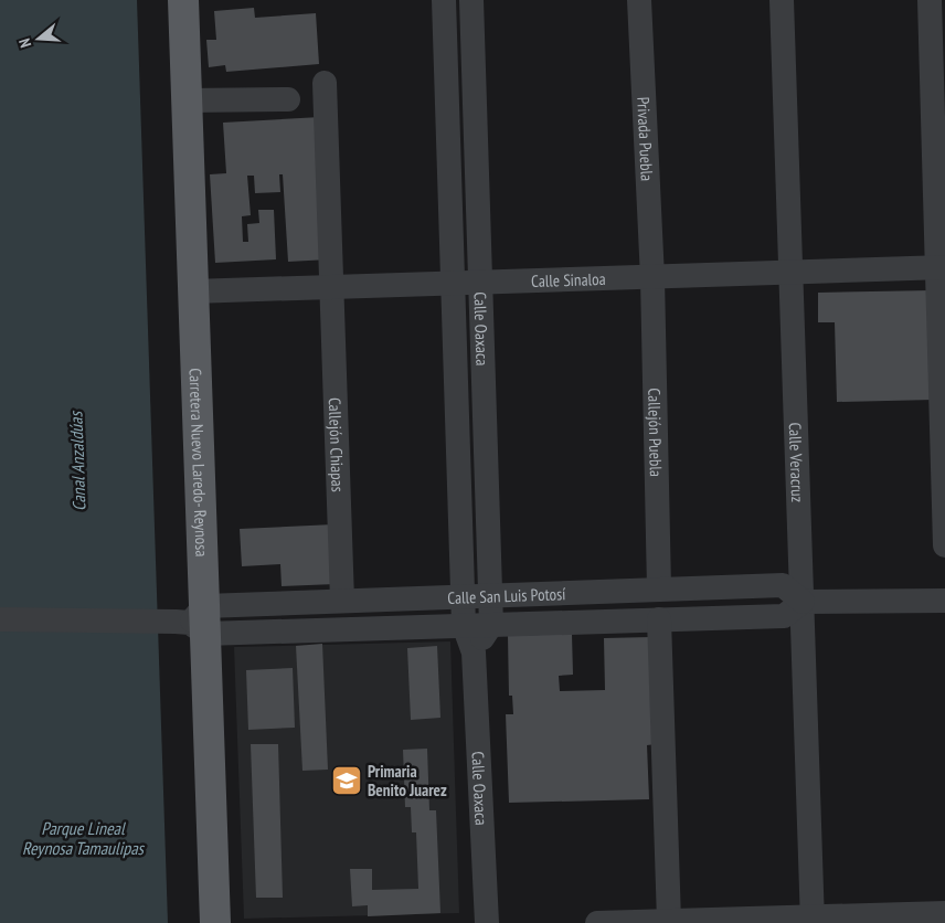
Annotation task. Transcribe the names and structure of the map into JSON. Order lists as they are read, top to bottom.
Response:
{
  "streets": {
    "main road": ["Carretera Nuevo Laredo- Reynosa"],
    "street": [
      "Privada Puebla",
      "Calle Sinaloa",
      "Calle Oaxaca",
      "Callejón Puebla",
      "Callejón Chiapas",
      "Calle Veracruz",
      "Calle San Luis Potosí"
    ]
  },
  "crossings": [
    ["Privada Puebla", "Calle Sinaloa"],
    ["Privada Puebla", "Callejón Puebla"],
    ["Calle Sinaloa", "Calle Oaxaca"],
    ["Calle Sinaloa", "Callejón Puebla"],
    ["Calle Sinaloa", "Callejón Chiapas"],
    ["Calle Sinaloa", "Carretera Nuevo Laredo- Reynosa"],
    ["Calle Sinaloa", "Calle Veracruz"],
    ["Calle Oaxaca", "Calle San Luis Potosí"],
    ["Callejón Puebla", "Calle San Luis Potosí"],
    ["Callejón Chiapas", "Calle San Luis Potosí"],
    ["Carretera Nuevo Laredo- Reynosa", "Calle San Luis Potosí"],
    ["Calle Veracruz", "Calle San Luis Potosí"]
  ],
  "water": ["Canal Anzaldúas", "Parque Lineal Reynosa Tamaulipas"],
  "places": {
    "school or university": ["Primaria Benito Juarez"]
  },
  "north": "left"
}
